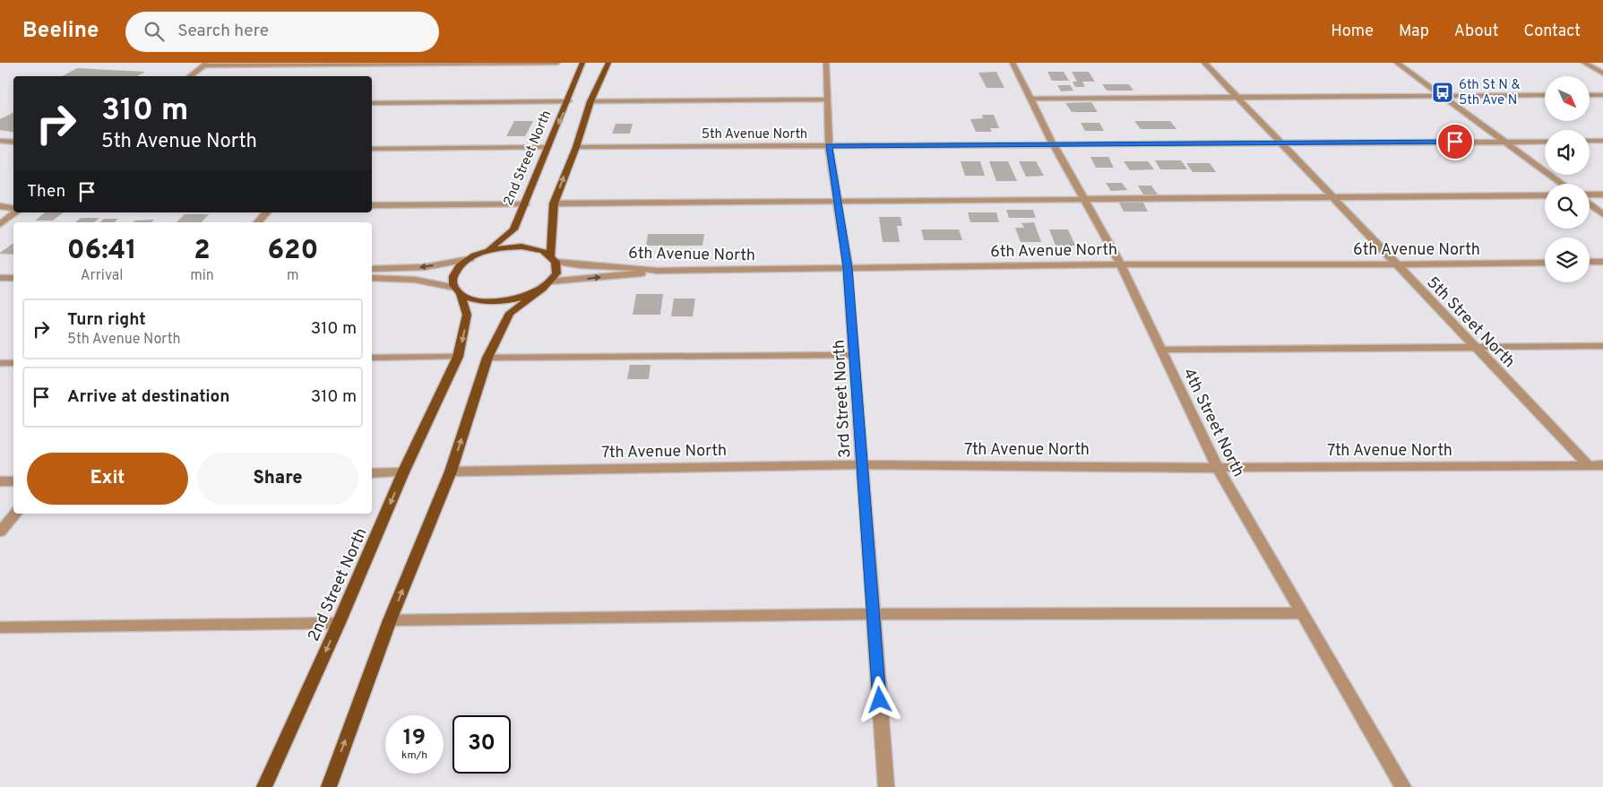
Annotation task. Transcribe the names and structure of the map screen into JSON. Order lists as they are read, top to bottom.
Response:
{
  "streets": {
    "main road": ["2nd Street North"],
    "street": [
      "5th Avenue North",
      "6th Avenue North",
      "5th Street North",
      "3rd Street North",
      "4th Street North",
      "7th Avenue North"
    ]
  },
  "crossings": [
    ["5th Avenue North", "5th Street North"],
    ["5th Avenue North", "3rd Street North"],
    ["5th Avenue North", "4th Street North"],
    ["6th Avenue North", "5th Street North"],
    ["6th Avenue North", "3rd Street North"],
    ["6th Avenue North", "4th Street North"],
    ["5th Street North", "7th Avenue North"],
    ["3rd Street North", "7th Avenue North"],
    ["4th Street North", "7th Avenue North"]
  ],
  "places": {
    "bus stop": ["6th St N & 5th Ave N"]
  },
  "north": "bottom right",
  "page": {
    "header": "Beeline",
    "search": "Search here",
    "nav": [
      "Home",
      "Map",
      "About",
      "Contact"
    ],
    "turn": ["310 m", "5th Avenue North"],
    "then": "Then",
    "eta": [
      "06:41",
      "Arrival",
      "2",
      "min",
      "620",
      "m"
    ],
    "list": [
      {
        "name": "Turn right",
        "note": "5th Avenue North",
        "value": "310 m"
      },
      {
        "name": "Arrive at destination",
        "value": "310 m"
      }
    ],
    "buttons": ["Exit", "Share"],
    "speed": "19 km/h",
    "limit": "30"
  }
}
